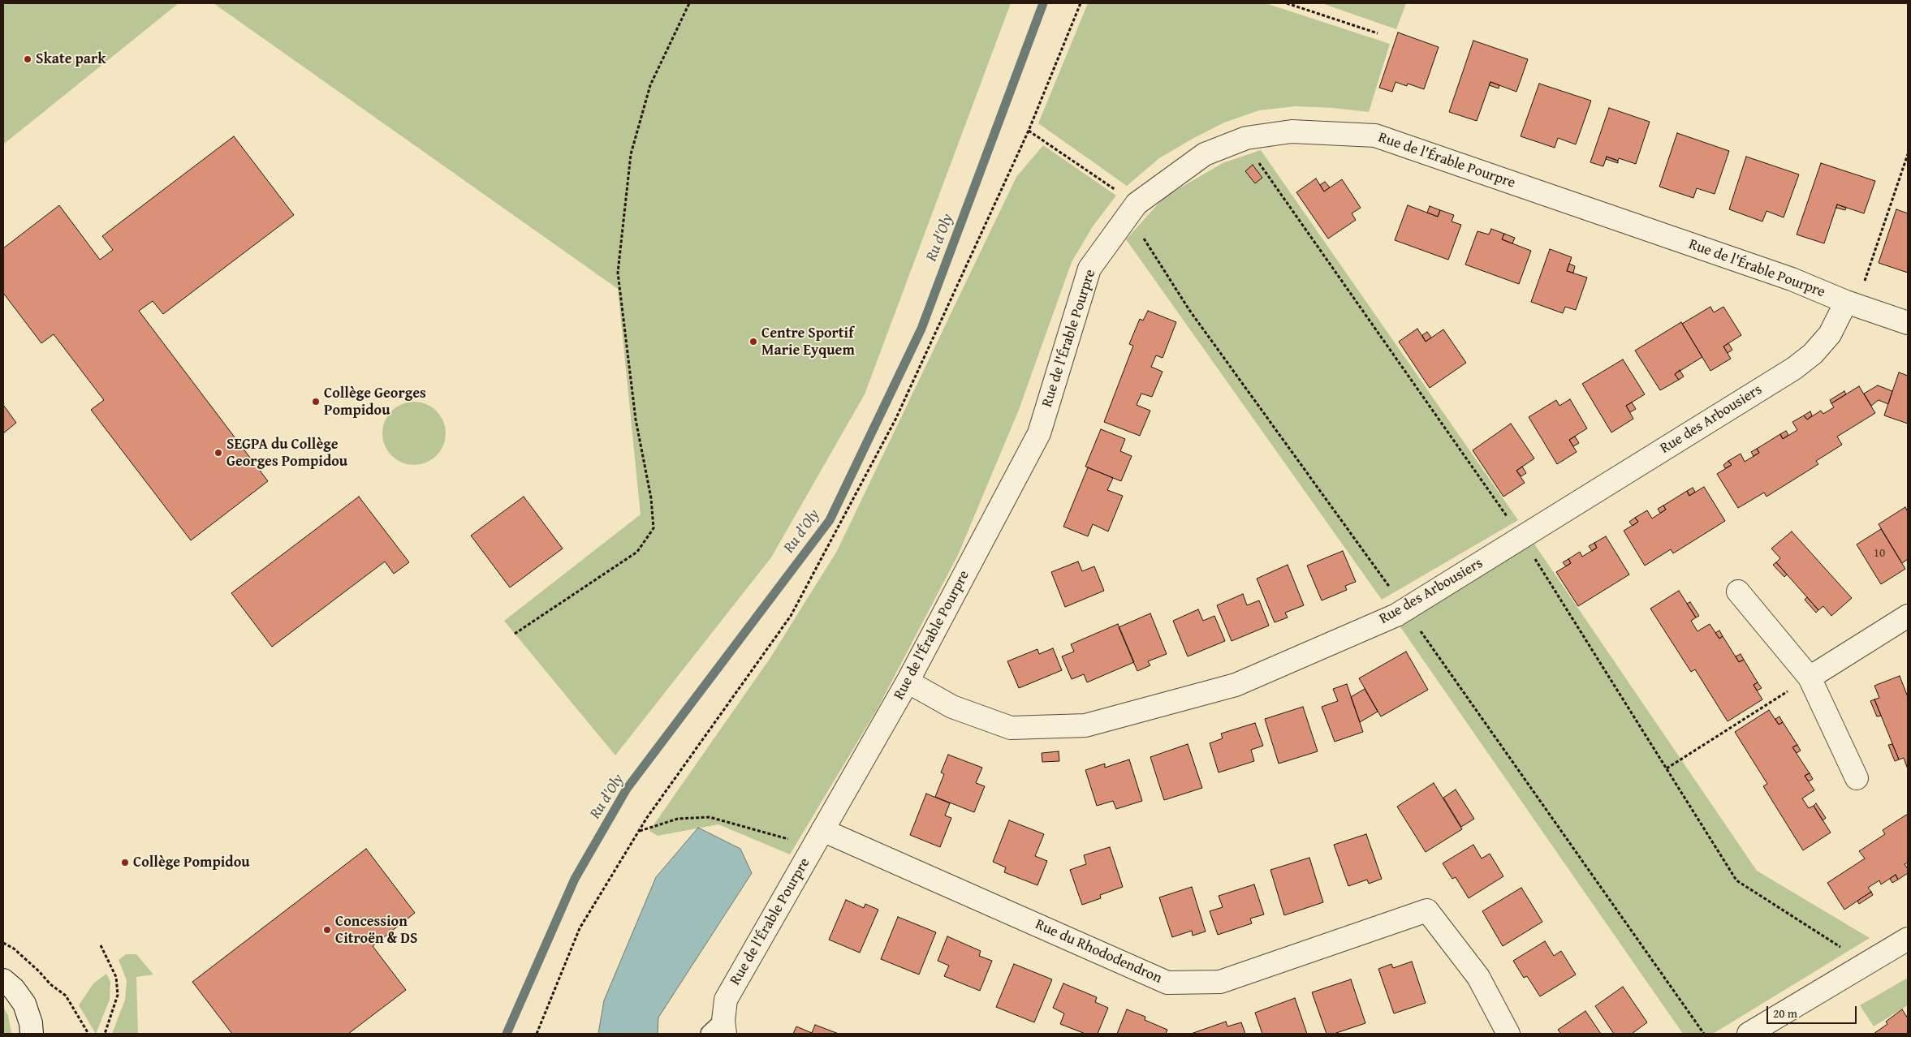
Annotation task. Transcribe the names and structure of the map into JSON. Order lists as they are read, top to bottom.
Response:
{
  "streets": {
    "street": ["Rue de l'Érable Pourpre", "Rue des Arbousiers", "Rue du Rhododendron"]
  },
  "crossings": [
    ["Rue de l'Érable Pourpre", "Rue des Arbousiers"],
    ["Rue de l'Érable Pourpre", "Rue du Rhododendron"]
  ],
  "water": ["Ru d'Oly"],
  "places": [
    "Skate park",
    "Centre Sportif Marie Eyquem",
    "Collège Georges Pompidou",
    "SEGPA du Collège Georges Pompidou",
    "Collège Pompidou",
    "Concession Citroën & DS"
  ],
  "house_numbers": ["10"],
  "scale_bar": "20 m"
}
